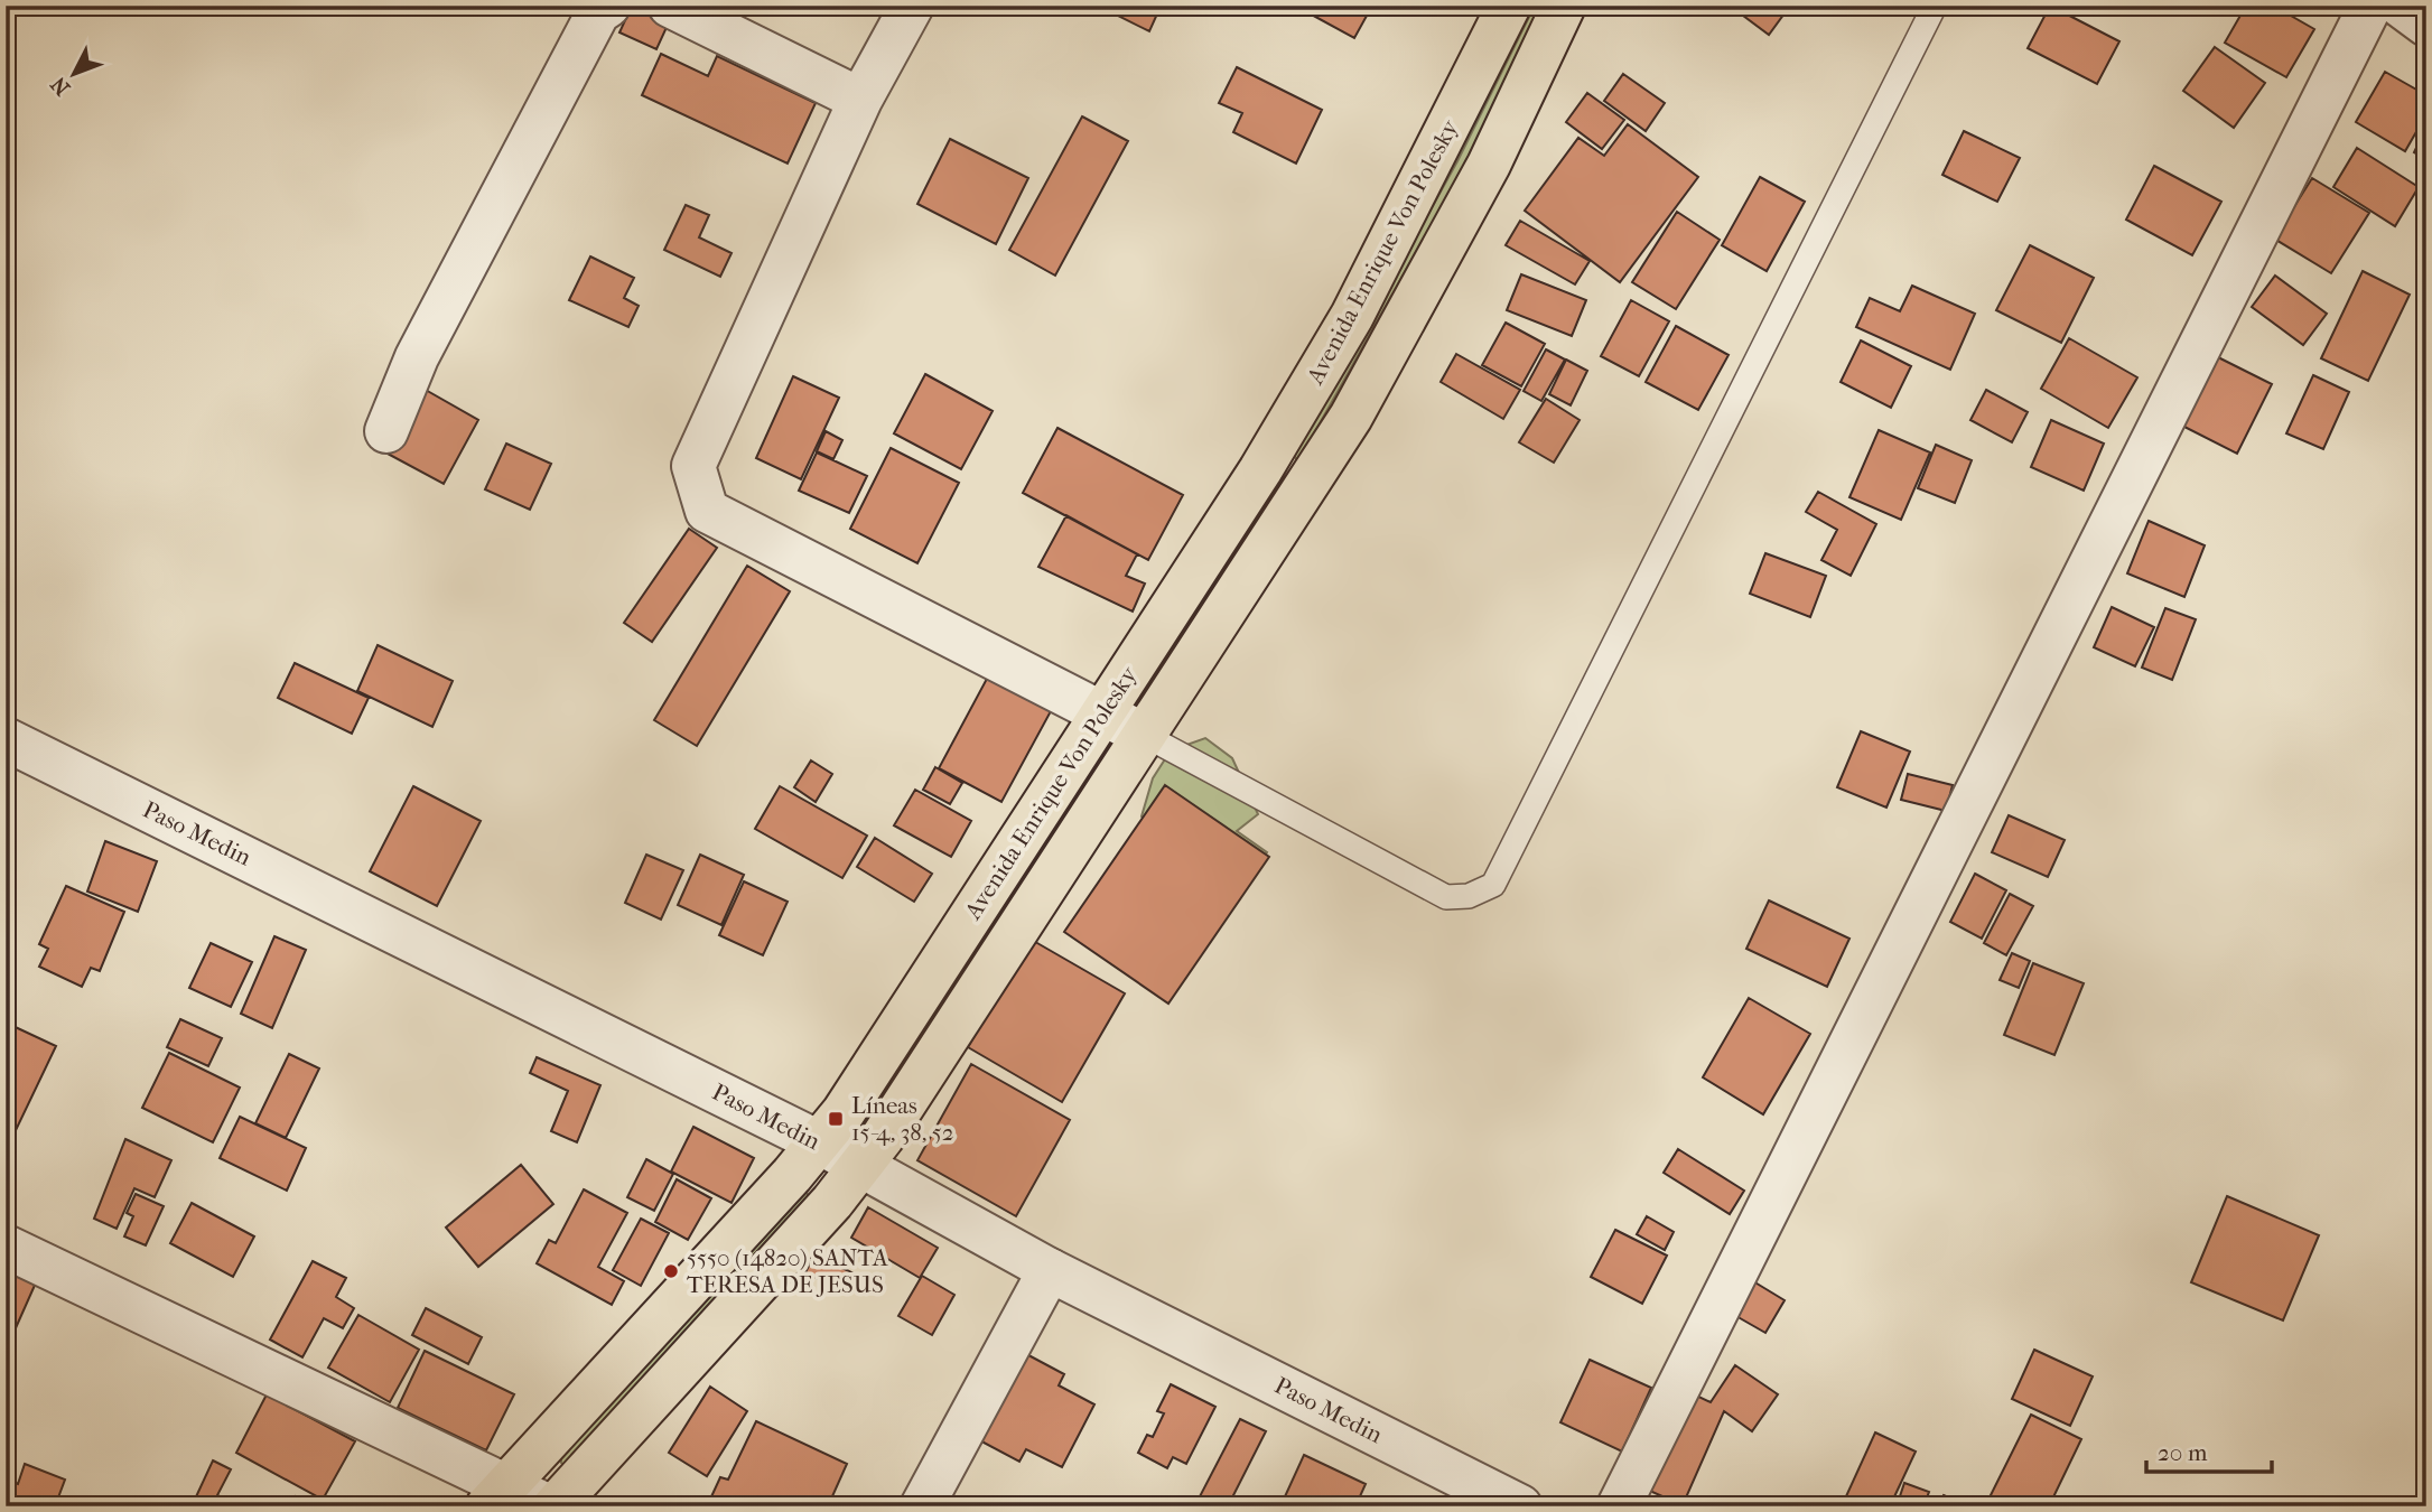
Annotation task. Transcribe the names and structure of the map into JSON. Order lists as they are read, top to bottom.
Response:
{
  "streets": {
    "main road": ["Avenida Enrique Von Polesky"],
    "street": ["Paso Medin"]
  },
  "crossings": [
    ["Avenida Enrique Von Polesky", "Paso Medin"]
  ],
  "places": {
    "transit": ["Líneas 15-4, 38, 52"],
    "other": ["5550 (14820) SANTA TERESA DE JESUS"]
  },
  "scale_bar": "20 m",
  "north": "bottom left"
}
